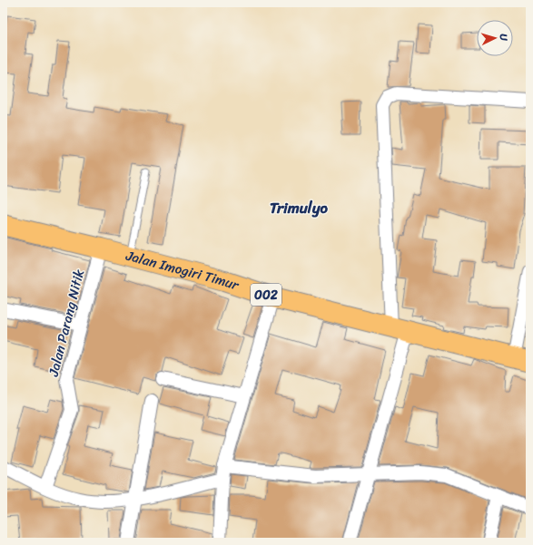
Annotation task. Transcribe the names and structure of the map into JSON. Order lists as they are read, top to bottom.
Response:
{
  "streets": {
    "main road": ["Jalan Imogiri Timur", "002"],
    "street": ["Jalan Parang Nitik"]
  },
  "crossings": [
    ["Jalan Imogiri Timur", "Jalan Parang Nitik"]
  ],
  "districts": ["Trimulyo"],
  "north": "right"
}
